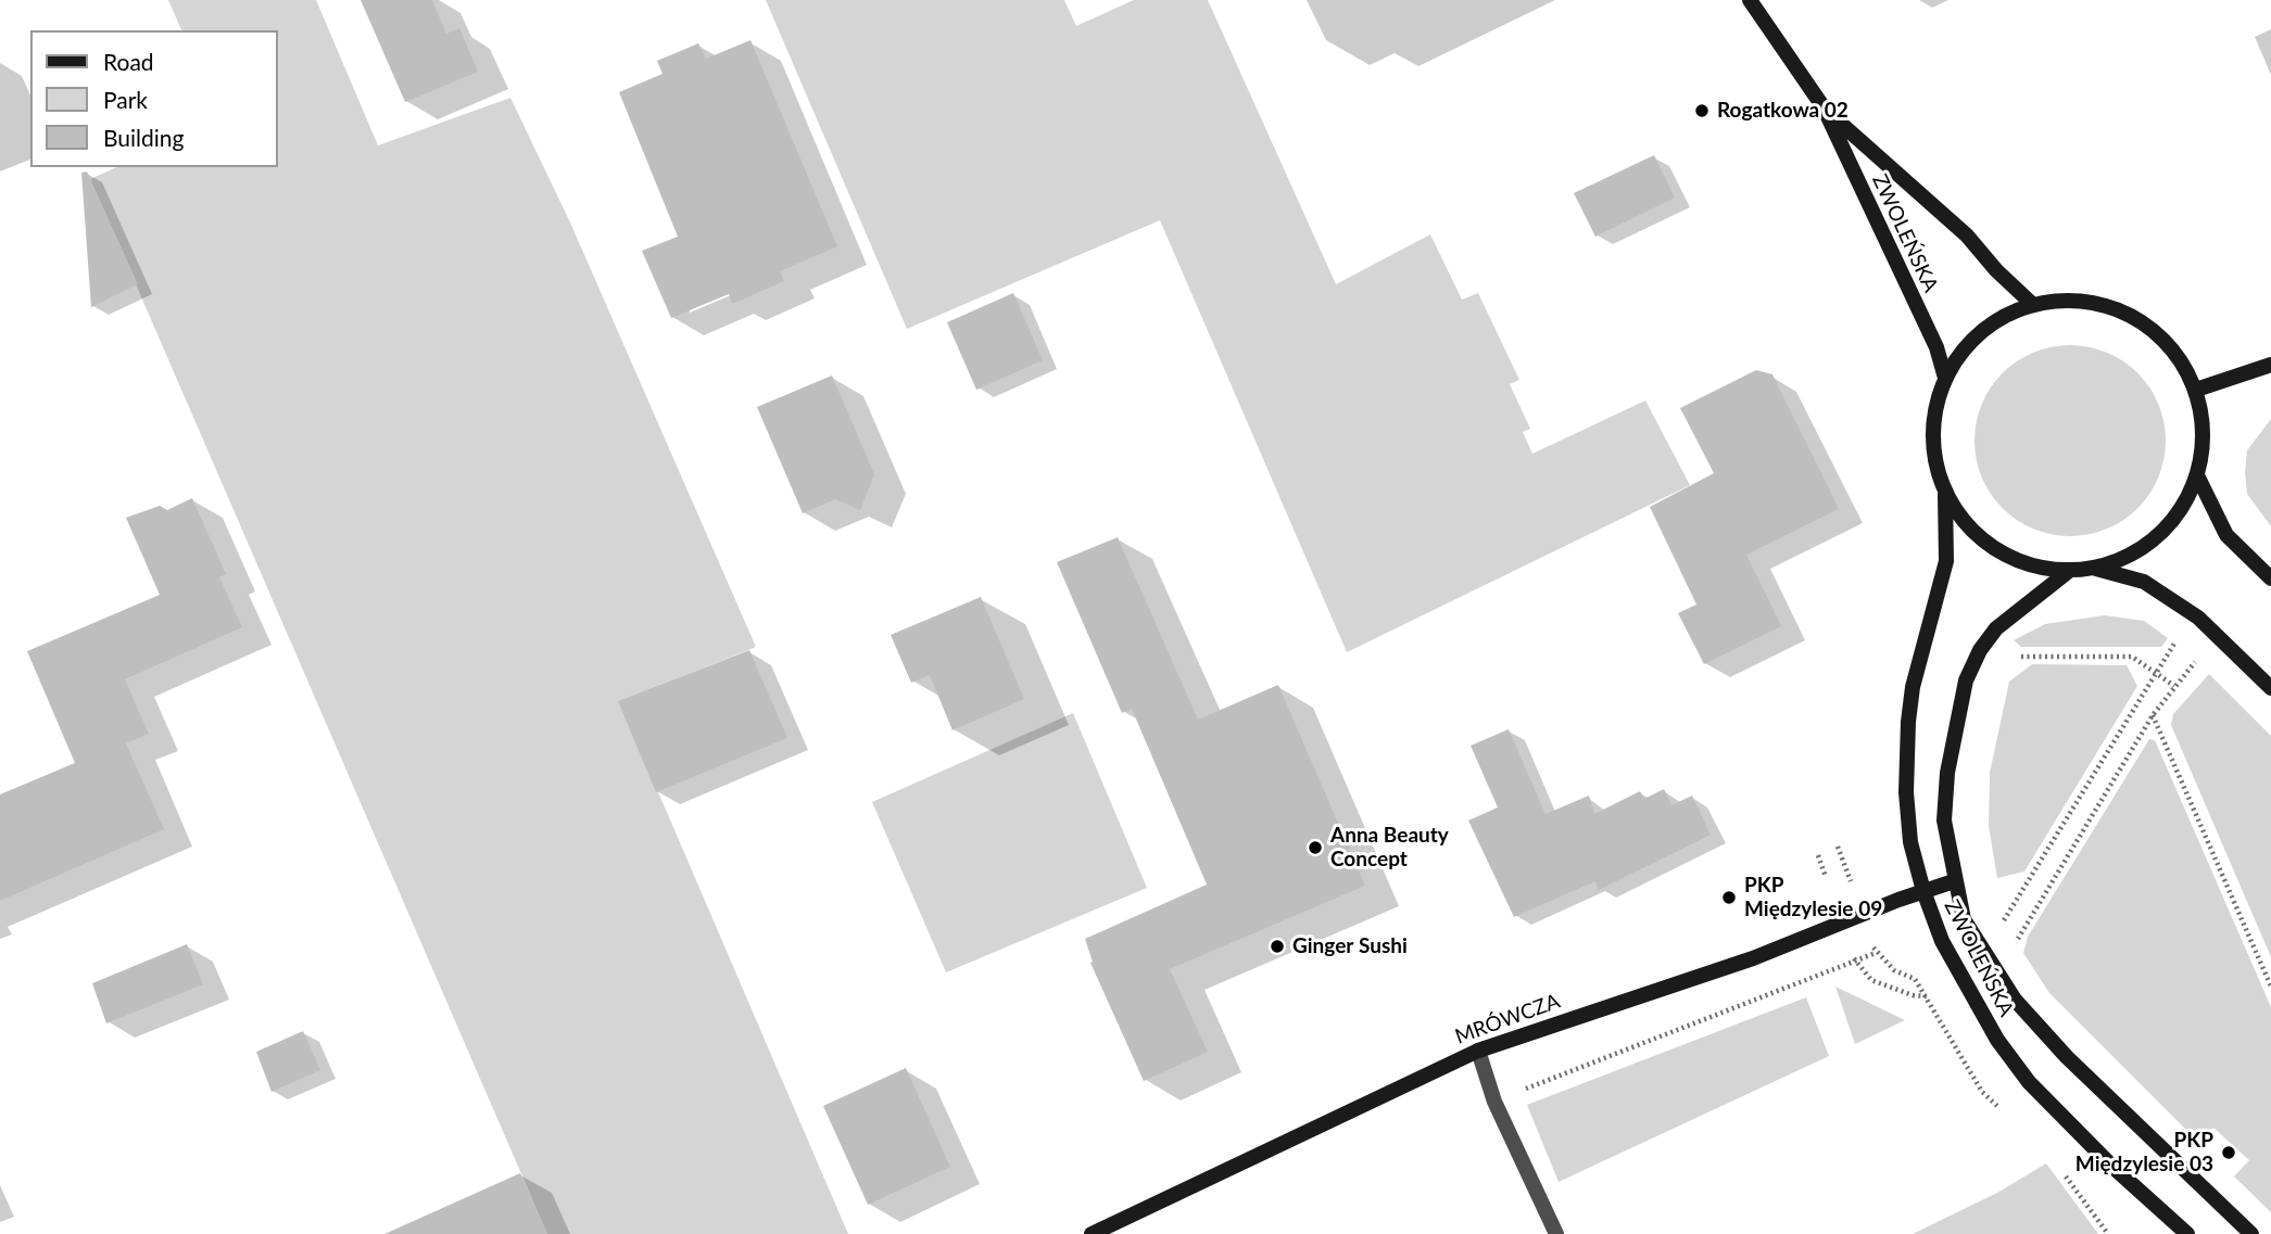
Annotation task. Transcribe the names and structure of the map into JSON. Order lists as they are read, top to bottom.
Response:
{
  "streets": {
    "street": ["ZWOLEŃSKA", "MRÓWCZA"]
  },
  "crossings": [
    ["ZWOLEŃSKA", "MRÓWCZA"]
  ],
  "places": [
    "Rogatkowa 02",
    "Anna Beauty Concept",
    "PKP Międzylesie 09",
    "Ginger Sushi",
    "PKP Międzylesie 03"
  ],
  "legend": ["Road", "Park", "Building"]
}
